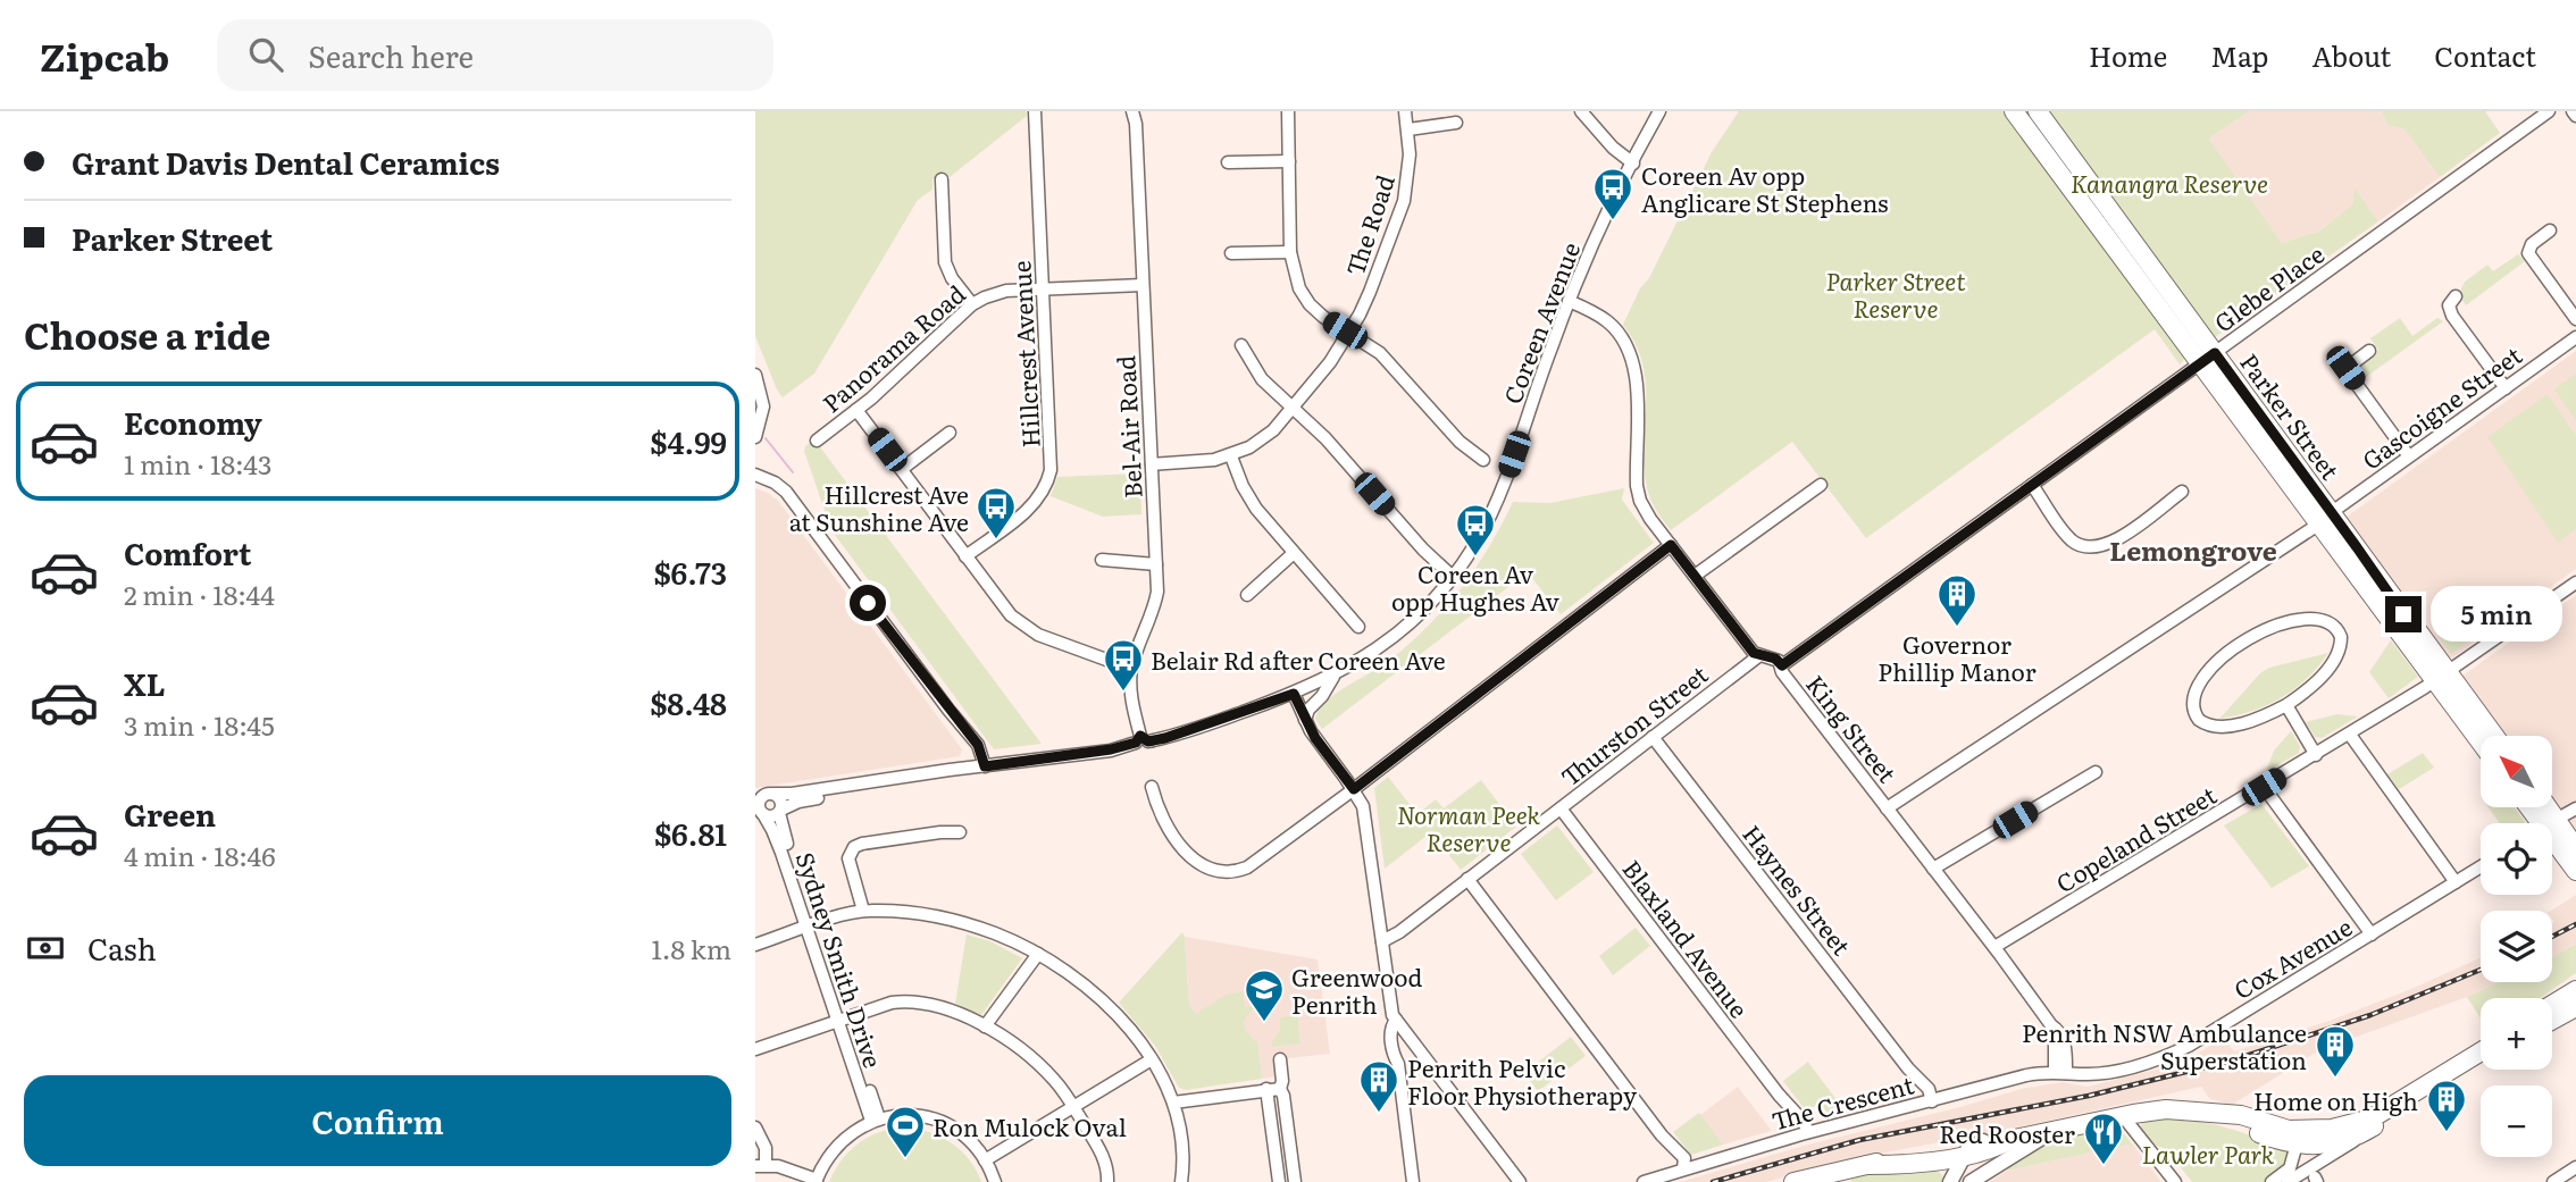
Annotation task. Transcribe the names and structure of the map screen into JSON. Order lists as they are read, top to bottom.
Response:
{
  "streets": {
    "highway": ["Parker Street"],
    "street": [
      "The Road",
      "Glebe Place",
      "Coreen Avenue",
      "Panorama Road",
      "Hillcrest Avenue",
      "Gascoigne Street",
      "Bel-Air Road",
      "Thurston Street",
      "King Street",
      "Copeland Street",
      "Haynes Street",
      "Blaxland Avenue",
      "Cox Avenue",
      "Sydney Smith Drive",
      "The Crescent"
    ]
  },
  "crossings": [
    ["The Road", "Bel-Air Road"],
    ["Glebe Place", "Parker Street"],
    ["Glebe Place", "King Street"],
    ["Coreen Avenue", "Bel-Air Road"],
    ["Coreen Avenue", "Sydney Smith Drive"],
    ["Panorama Road", "Hillcrest Avenue"],
    ["Panorama Road", "Bel-Air Road"],
    ["Gascoigne Street", "Parker Street"],
    ["Gascoigne Street", "King Street"],
    ["Parker Street", "Copeland Street"],
    ["Thurston Street", "King Street"],
    ["Thurston Street", "Haynes Street"],
    ["Thurston Street", "Blaxland Avenue"],
    ["King Street", "Copeland Street"],
    ["King Street", "Cox Avenue"],
    ["King Street", "The Crescent"],
    ["Haynes Street", "The Crescent"],
    ["Blaxland Avenue", "The Crescent"],
    ["Cox Avenue", "The Crescent"]
  ],
  "districts": ["Lemongrove"],
  "parks": [
    "Kanangra Reserve",
    "Parker Street Reserve",
    "Norman Peek Reserve",
    "Lawler Park"
  ],
  "places": {
    "bus stop": [
      "Coreen Av opp Anglicare St Stephens",
      "Hillcrest Ave at Sunshine Ave",
      "Coreen Av opp Hughes Av",
      "Belair Rd after Coreen Ave"
    ],
    "building": [
      "Governor Phillip Manor",
      "Penrith NSW Ambulance Superstation",
      "Penrith Pelvic Floor Physiotherapy",
      "Home on High"
    ],
    "school or university": ["Greenwood Penrith"],
    "sports": ["Ron Mulock Oval"],
    "restaurant": ["Red Rooster"]
  },
  "north": "top left",
  "page": {
    "header": "Zipcab",
    "search": "Search here",
    "nav": [
      "Home",
      "Map",
      "About",
      "Contact"
    ],
    "banner": ["Grant Davis Dental Ceramics", "Parker Street"],
    "heading": "Choose a ride",
    "list": [
      {
        "name": "Economy",
        "note": "1 min · 18:43",
        "value": "$4.99"
      },
      {
        "name": "Comfort",
        "note": "2 min · 18:44",
        "value": "$6.73"
      },
      {
        "name": "XL",
        "note": "3 min · 18:45",
        "value": "$8.48"
      },
      {
        "name": "Green",
        "note": "4 min · 18:46",
        "value": "$6.81"
      }
    ],
    "bubble": "5 min",
    "map_buttons": ["+", "−"],
    "pay": ["Cash", "1.8 km"],
    "buttons": "Confirm"
  }
}
